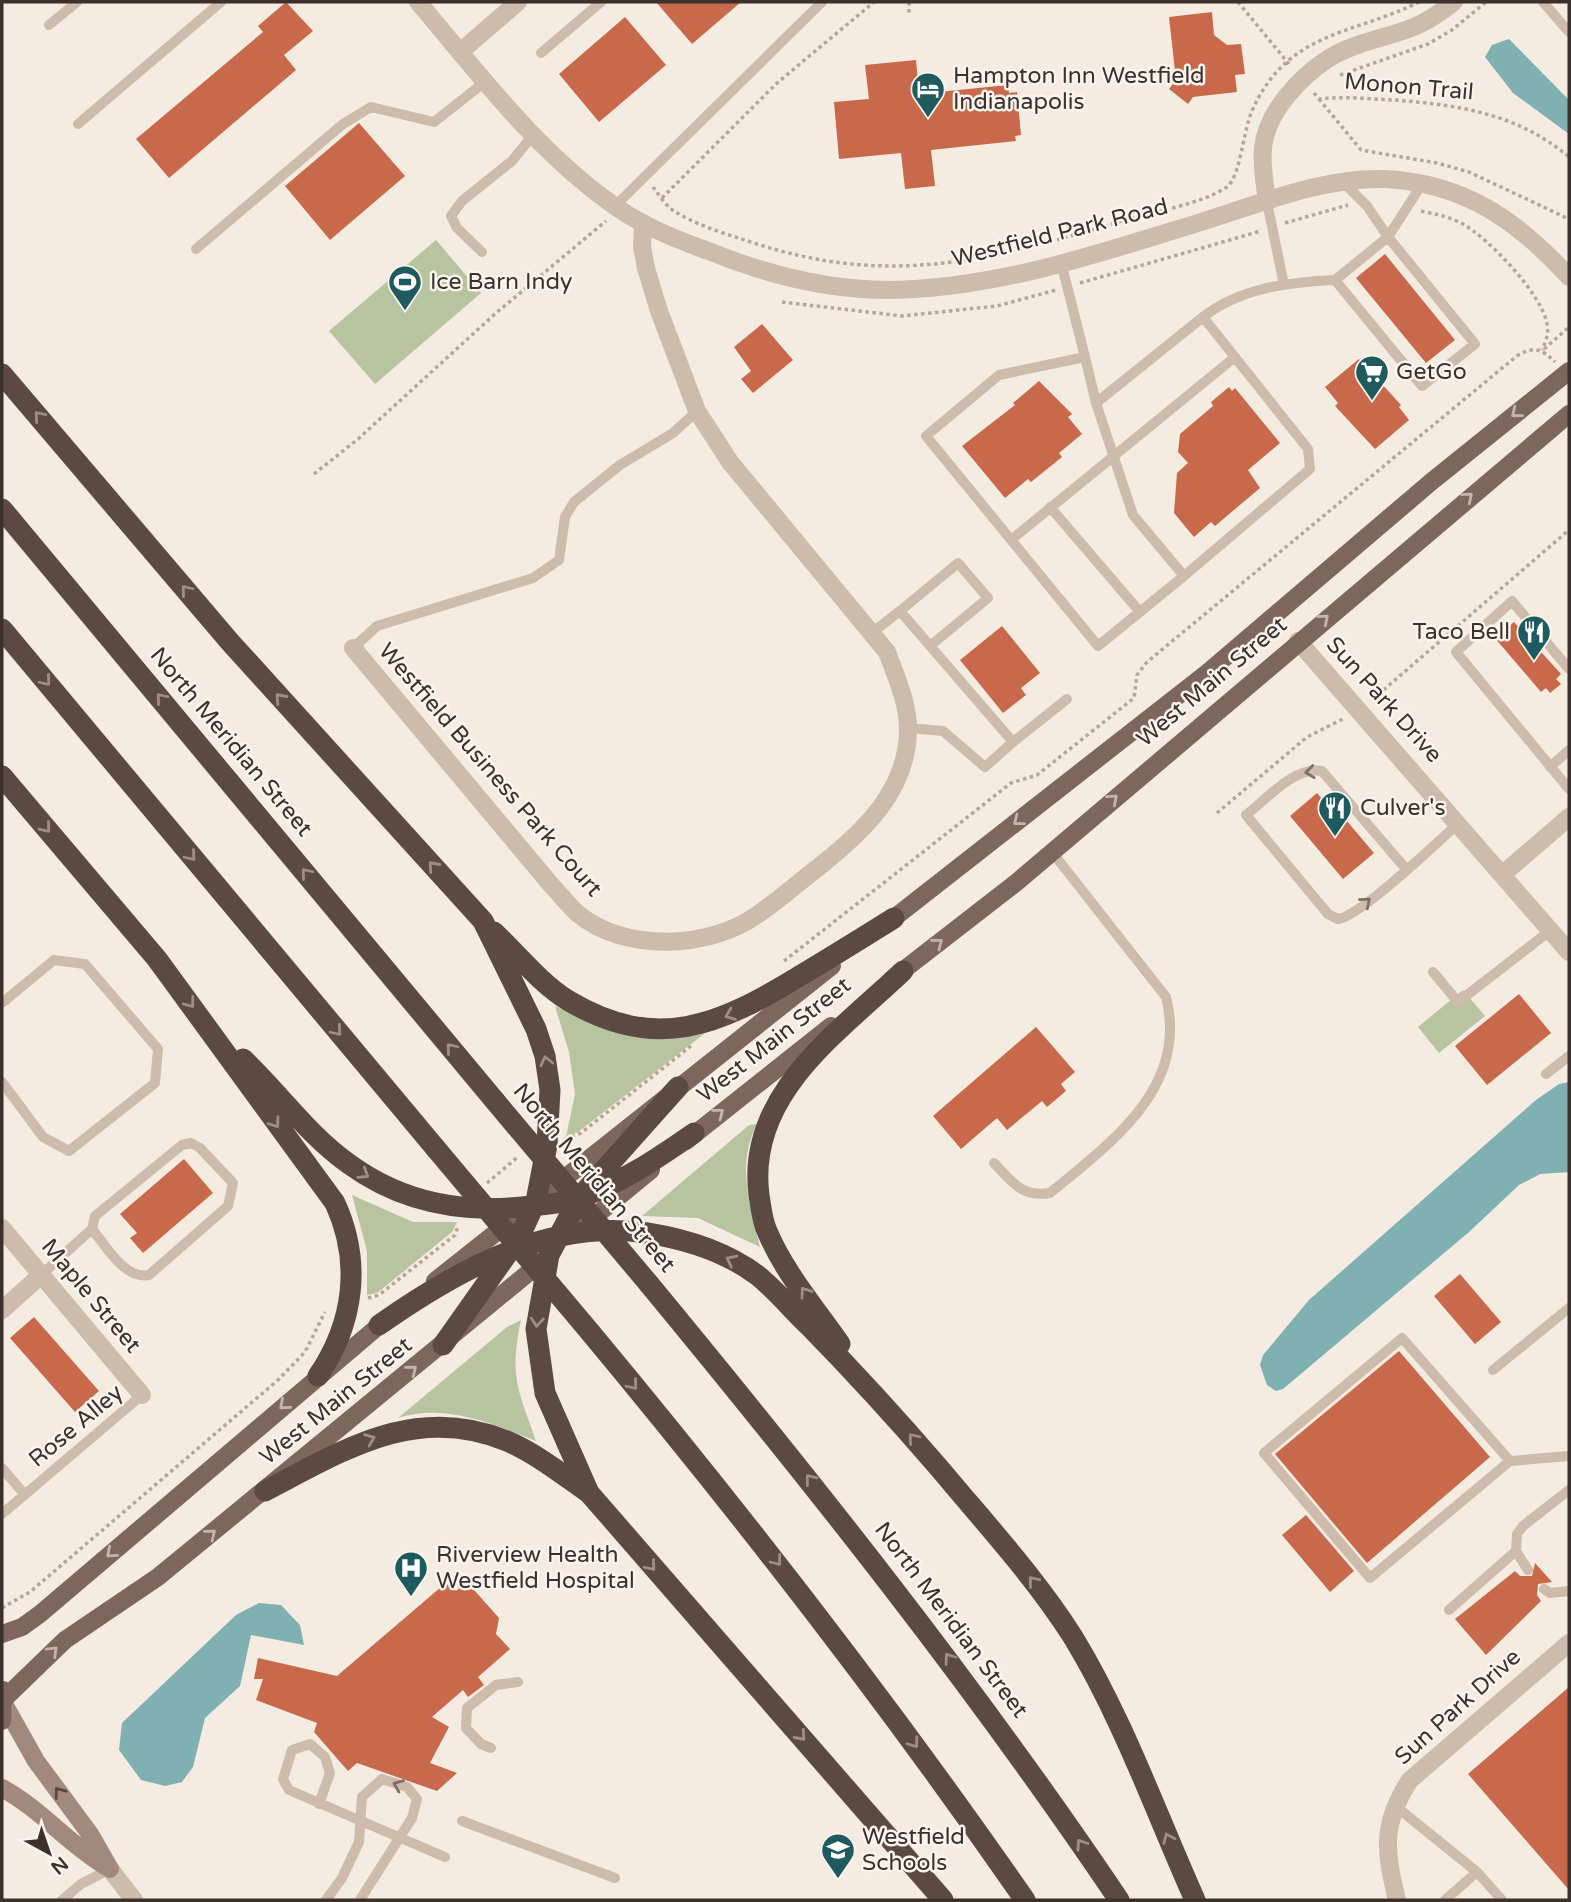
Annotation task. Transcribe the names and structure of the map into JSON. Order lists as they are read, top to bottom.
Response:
{
  "streets": {
    "highway": ["North Meridian Street"],
    "main road": ["West Main Street"],
    "street": [
      "Westfield Park Road",
      "Sun Park Drive",
      "Westfield Business Park Court",
      "Maple Street"
    ],
    "lane": ["Rose Alley"],
    "path": ["Monon Trail"]
  },
  "crossings": [
    ["Westfield Park Road", "Westfield Business Park Court"],
    ["West Main Street", "Sun Park Drive"],
    ["Maple Street", "Rose Alley"]
  ],
  "places": {
    "hotel": ["Hampton Inn Westfield Indianapolis"],
    "sports": ["Ice Barn Indy"],
    "supermarket": ["GetGo"],
    "restaurant": ["Taco Bell", "Culver's"],
    "hospital": ["Riverview Health Westfield Hospital"],
    "school or university": ["Westfield Schools"]
  },
  "north": "bottom right"
}
